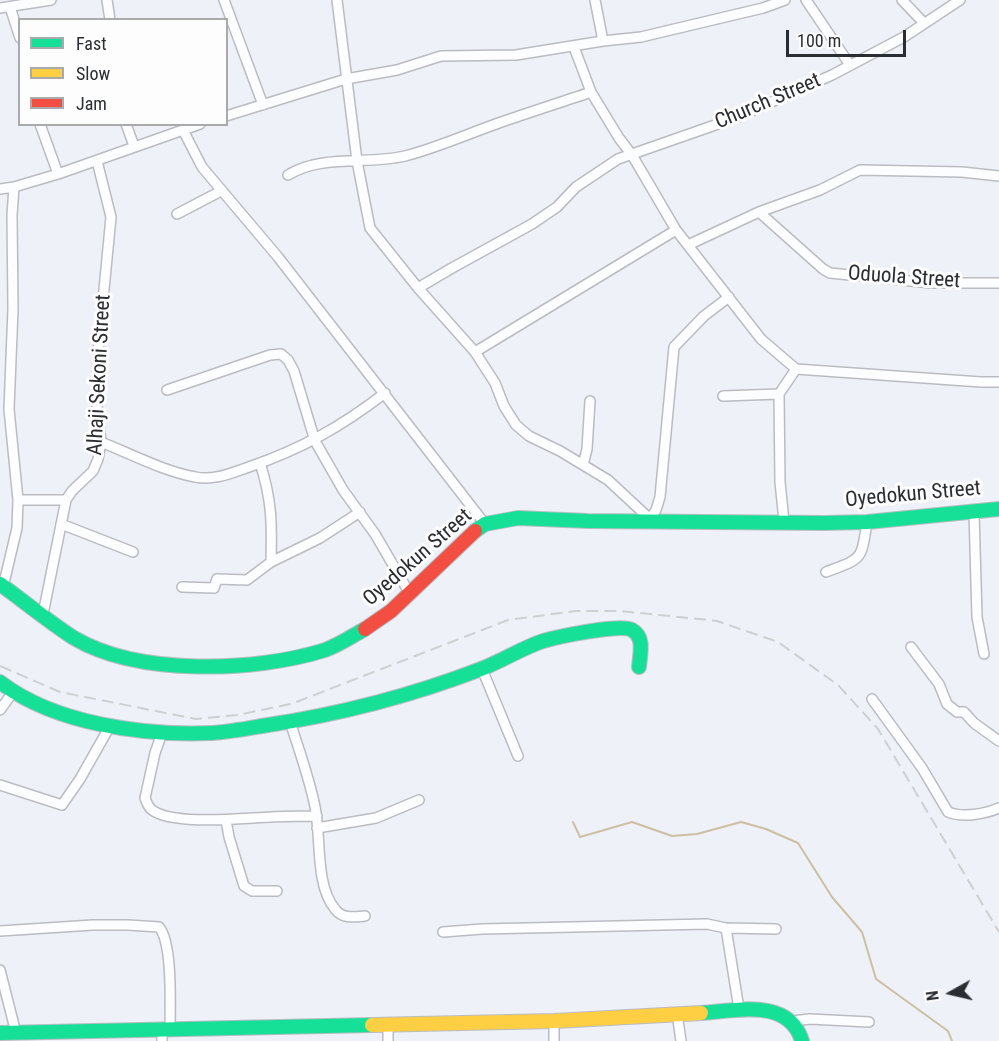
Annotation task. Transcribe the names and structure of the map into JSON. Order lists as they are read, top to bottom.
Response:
{
  "streets": {
    "street": [
      "Church Street",
      "Oduola Street",
      "Alhaji Sekoni Street",
      "Oyedokun Street"
    ]
  },
  "legend": ["Fast", "Slow", "Jam"],
  "scale_bar": "100 m",
  "north": "left"
}
